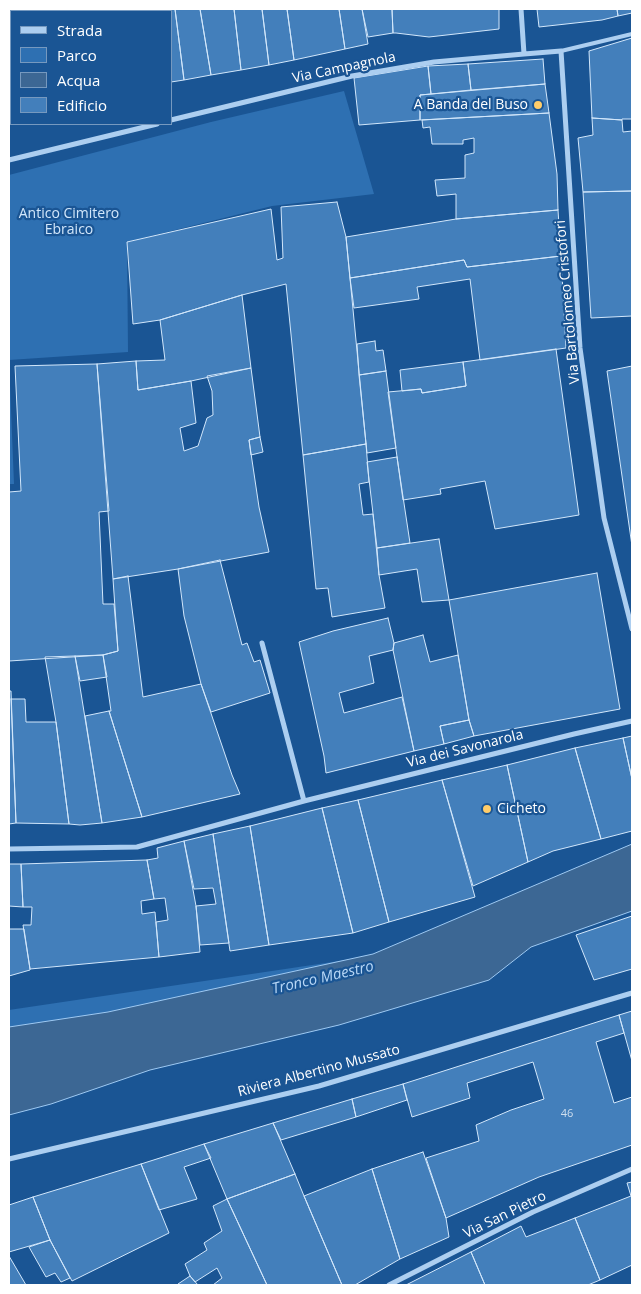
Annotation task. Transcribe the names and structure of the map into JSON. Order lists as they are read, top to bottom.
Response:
{
  "streets": {
    "street": [
      "Via Campagnola",
      "Via Bartolomeo Cristofori",
      "Via dei Savonarola",
      "Riviera Albertino Mussato",
      "Via San Pietro"
    ]
  },
  "water": ["Tronco Maestro"],
  "parks": ["Antico Cimitero Ebraico"],
  "places": ["A Banda del Buso", "Cicheto"],
  "house_numbers": ["46"],
  "legend": [
    "Strada",
    "Parco",
    "Acqua",
    "Edificio"
  ]
}
